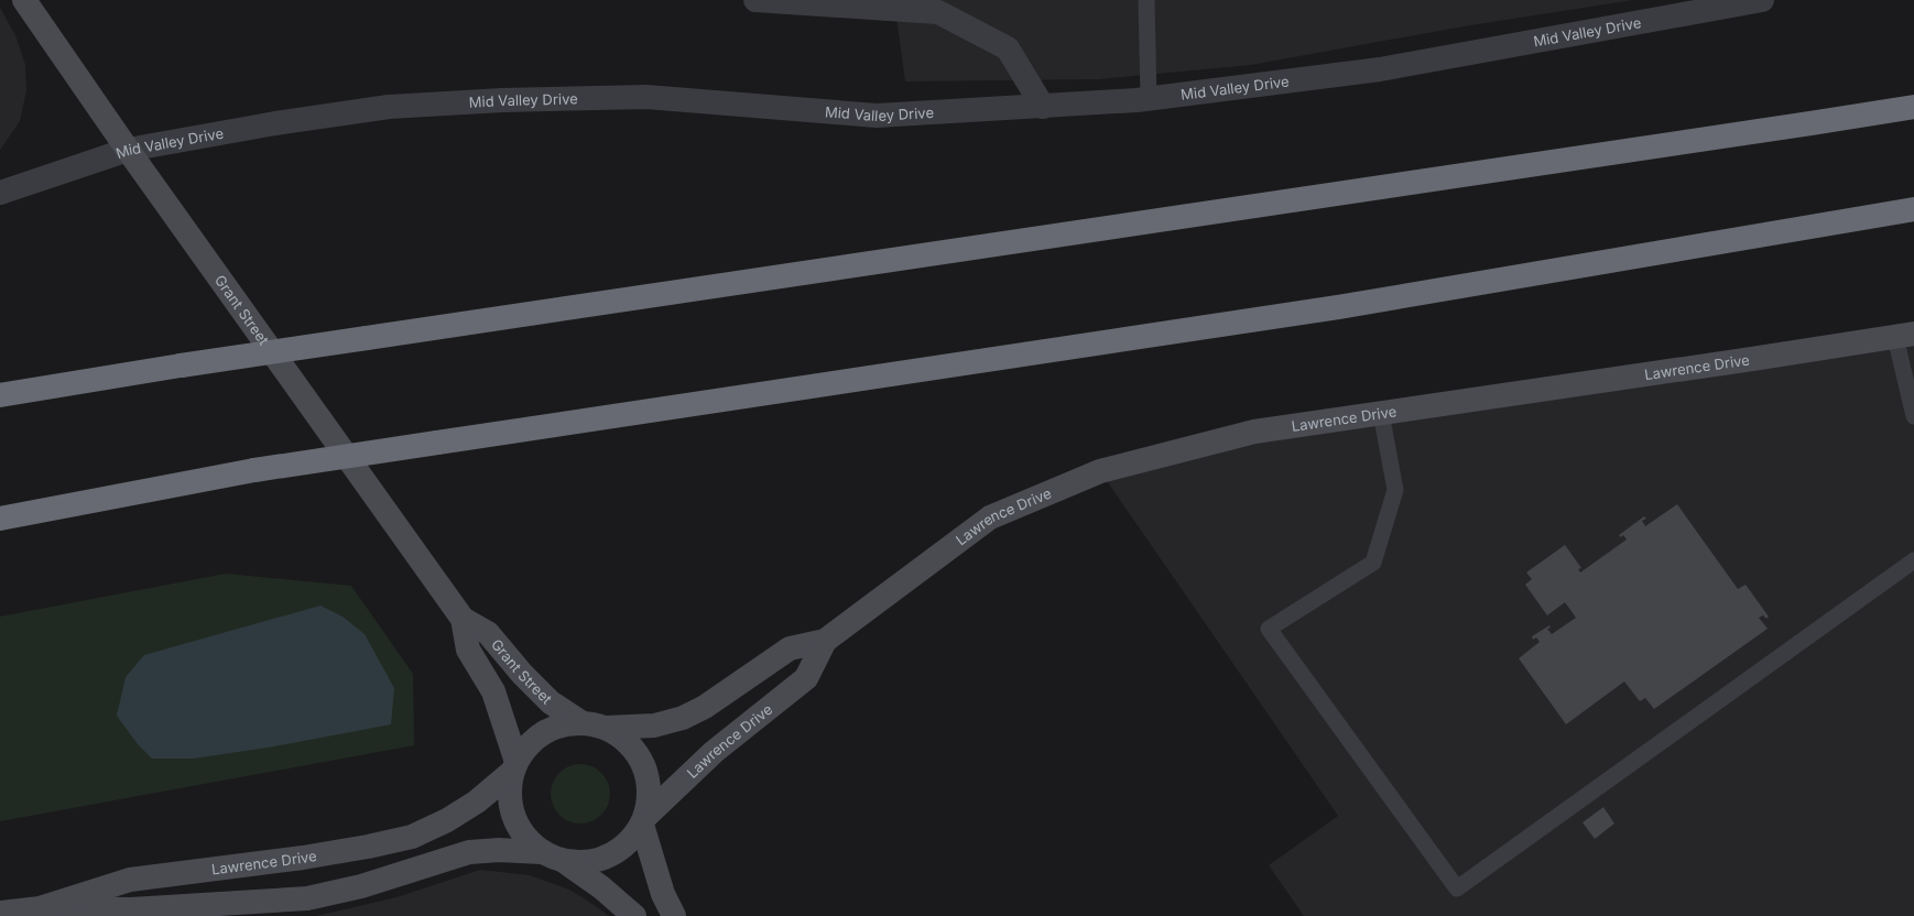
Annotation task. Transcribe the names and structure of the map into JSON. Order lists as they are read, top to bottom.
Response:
{
  "streets": {
    "main road": ["Grant Street", "Lawrence Drive"],
    "street": ["Mid Valley Drive"]
  },
  "crossings": [
    ["Mid Valley Drive", "Grant Street"],
    ["Grant Street", "Lawrence Drive"]
  ]
}
